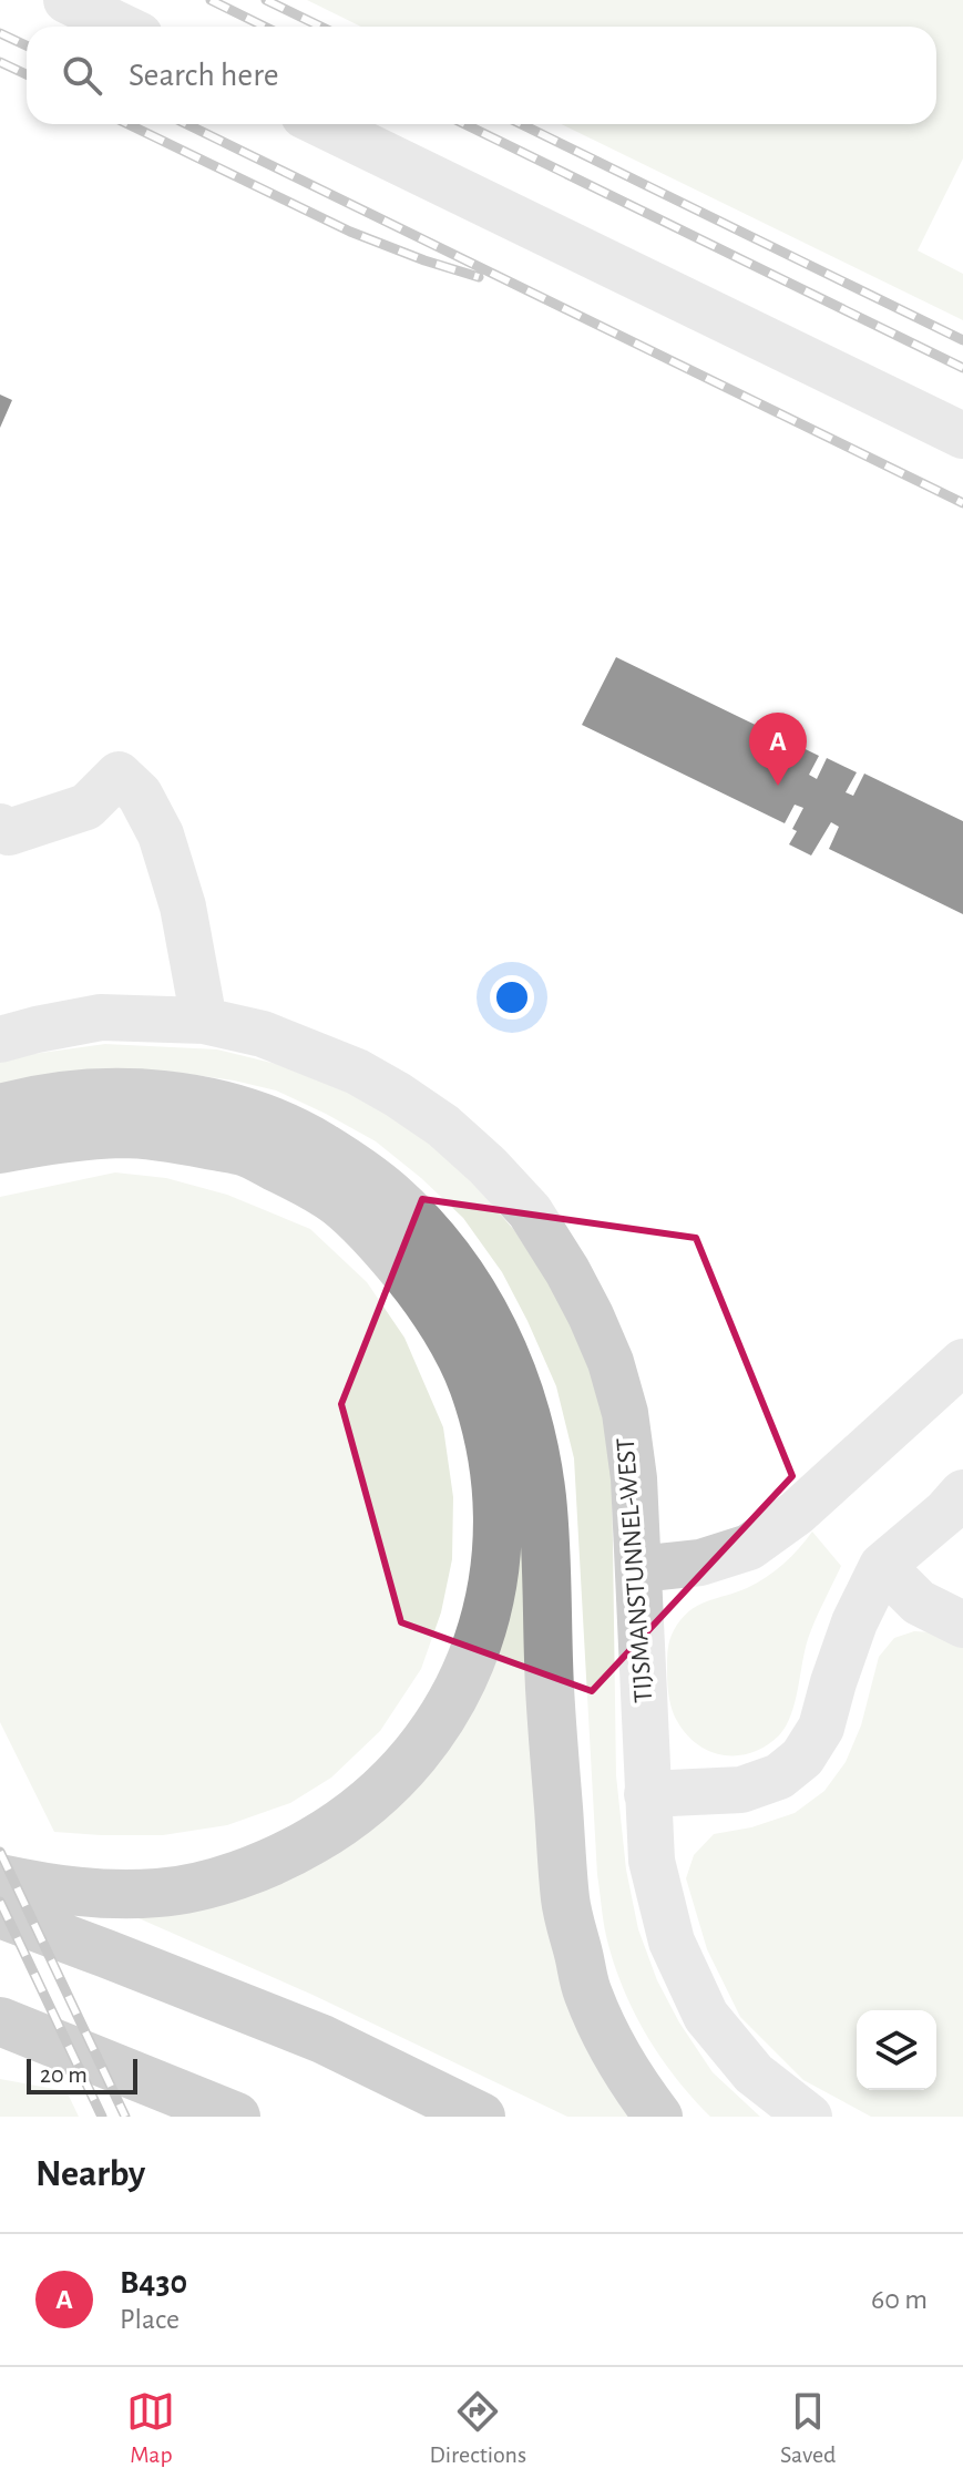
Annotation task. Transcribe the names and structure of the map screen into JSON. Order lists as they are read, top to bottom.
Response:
{
  "streets": {
    "street": ["TIJSMANSTUNNEL-WEST"]
  },
  "scale_bar": "20 m",
  "page": {
    "search": "Search here",
    "pins": "A",
    "scale": "20 m",
    "heading": "Nearby",
    "list": [
      {
        "mark": "A",
        "name": "B430",
        "note": "Place",
        "value": "60 m"
      }
    ],
    "nav": ["Map", "Directions", "Saved"]
  }
}
